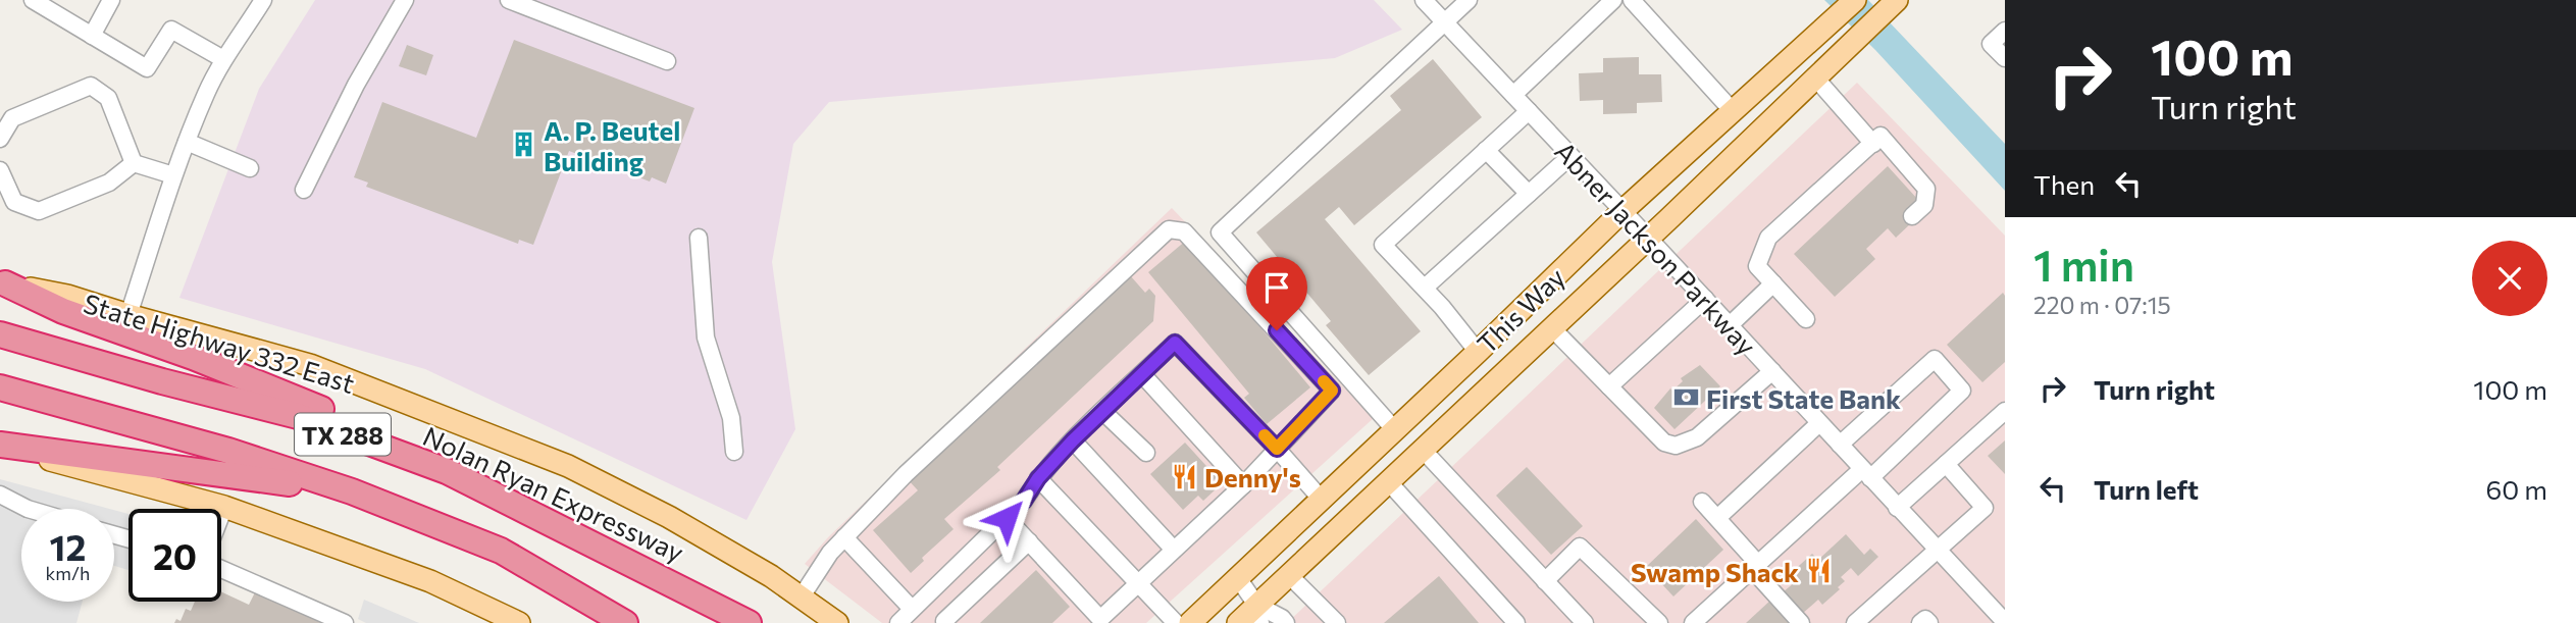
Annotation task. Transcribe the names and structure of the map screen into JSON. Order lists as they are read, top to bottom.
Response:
{
  "streets": {
    "highway": ["TX 288", "Nolan Ryan Expressway"],
    "main road": ["This Way", "State Highway 332 East"],
    "street": ["Abner Jackson Parkway"]
  },
  "crossings": [
    ["Abner Jackson Parkway", "This Way"]
  ],
  "places": {
    "building": ["A. P. Beutel Building"],
    "bank": ["First State Bank"],
    "restaurant": ["Denny's", "Swamp Shack"]
  },
  "page": {
    "turn": ["100 m", "Turn right"],
    "then": "Then",
    "heading": ["1 min", "220 m · 07:15"],
    "list": [
      {
        "name": "Turn right",
        "value": "100 m"
      },
      {
        "name": "Turn left",
        "value": "60 m"
      }
    ],
    "speed": "12 km/h",
    "limit": "20"
  }
}
